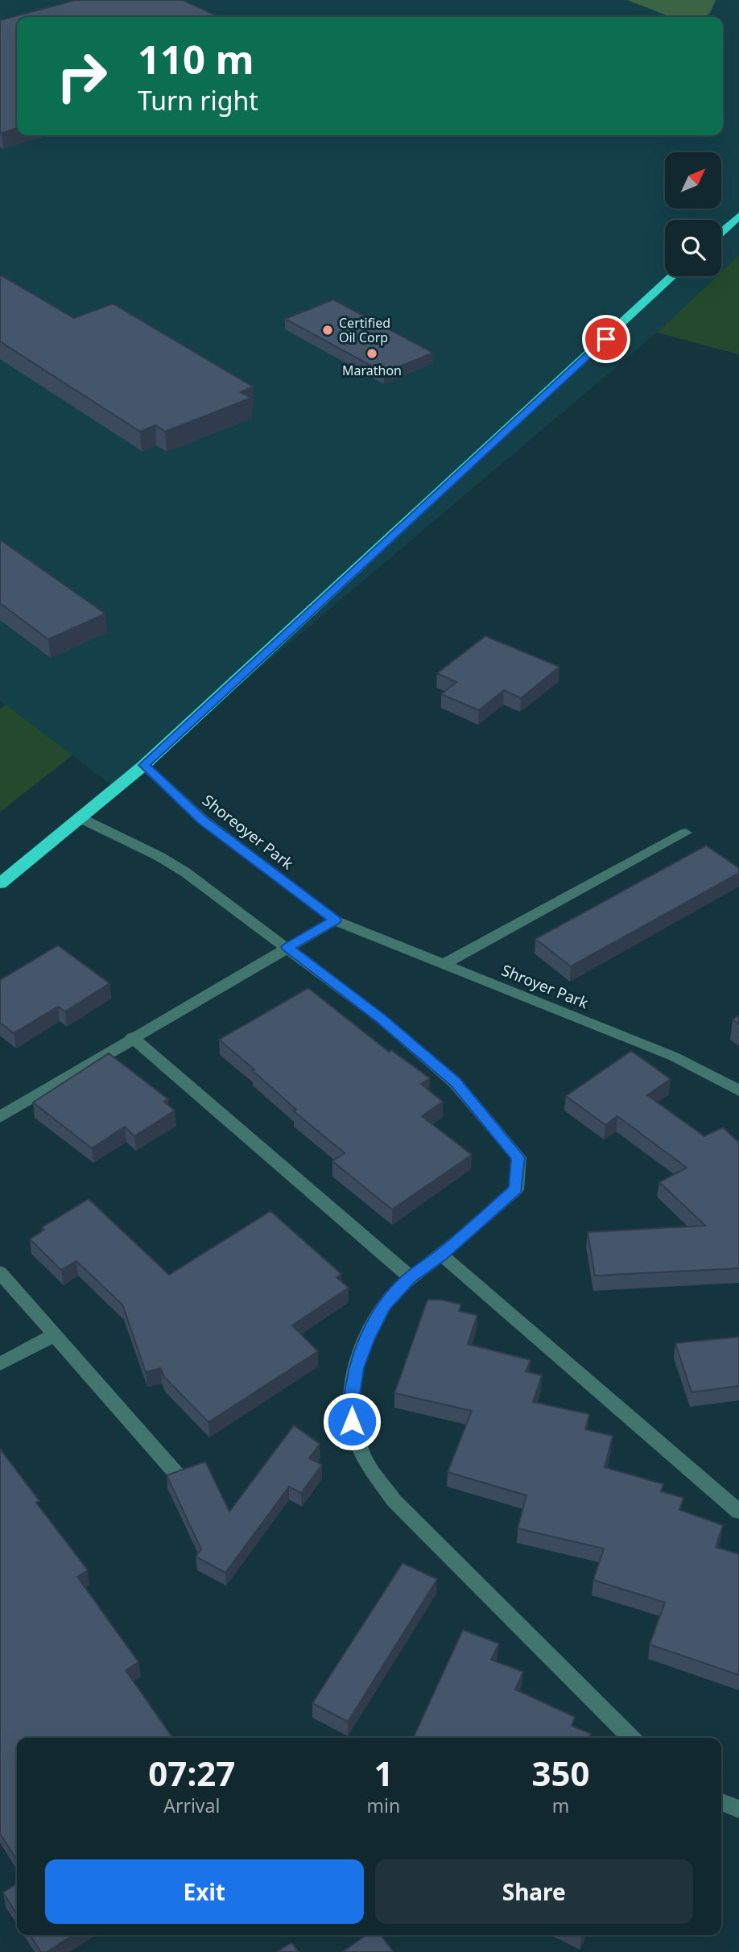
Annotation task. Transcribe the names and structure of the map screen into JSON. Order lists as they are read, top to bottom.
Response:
{
  "streets": {
    "street": ["Shoreoyer Park", "Shroyer Park"]
  },
  "crossings": [
    ["Shoreoyer Park", "Shroyer Park"]
  ],
  "places": ["Certified Oil Corp", "Marathon"],
  "north": "top right",
  "page": {
    "turn": ["110 m", "Turn right"],
    "eta": [
      "07:27",
      "Arrival",
      "1",
      "min",
      "350",
      "m"
    ],
    "buttons": ["Exit", "Share"]
  }
}
